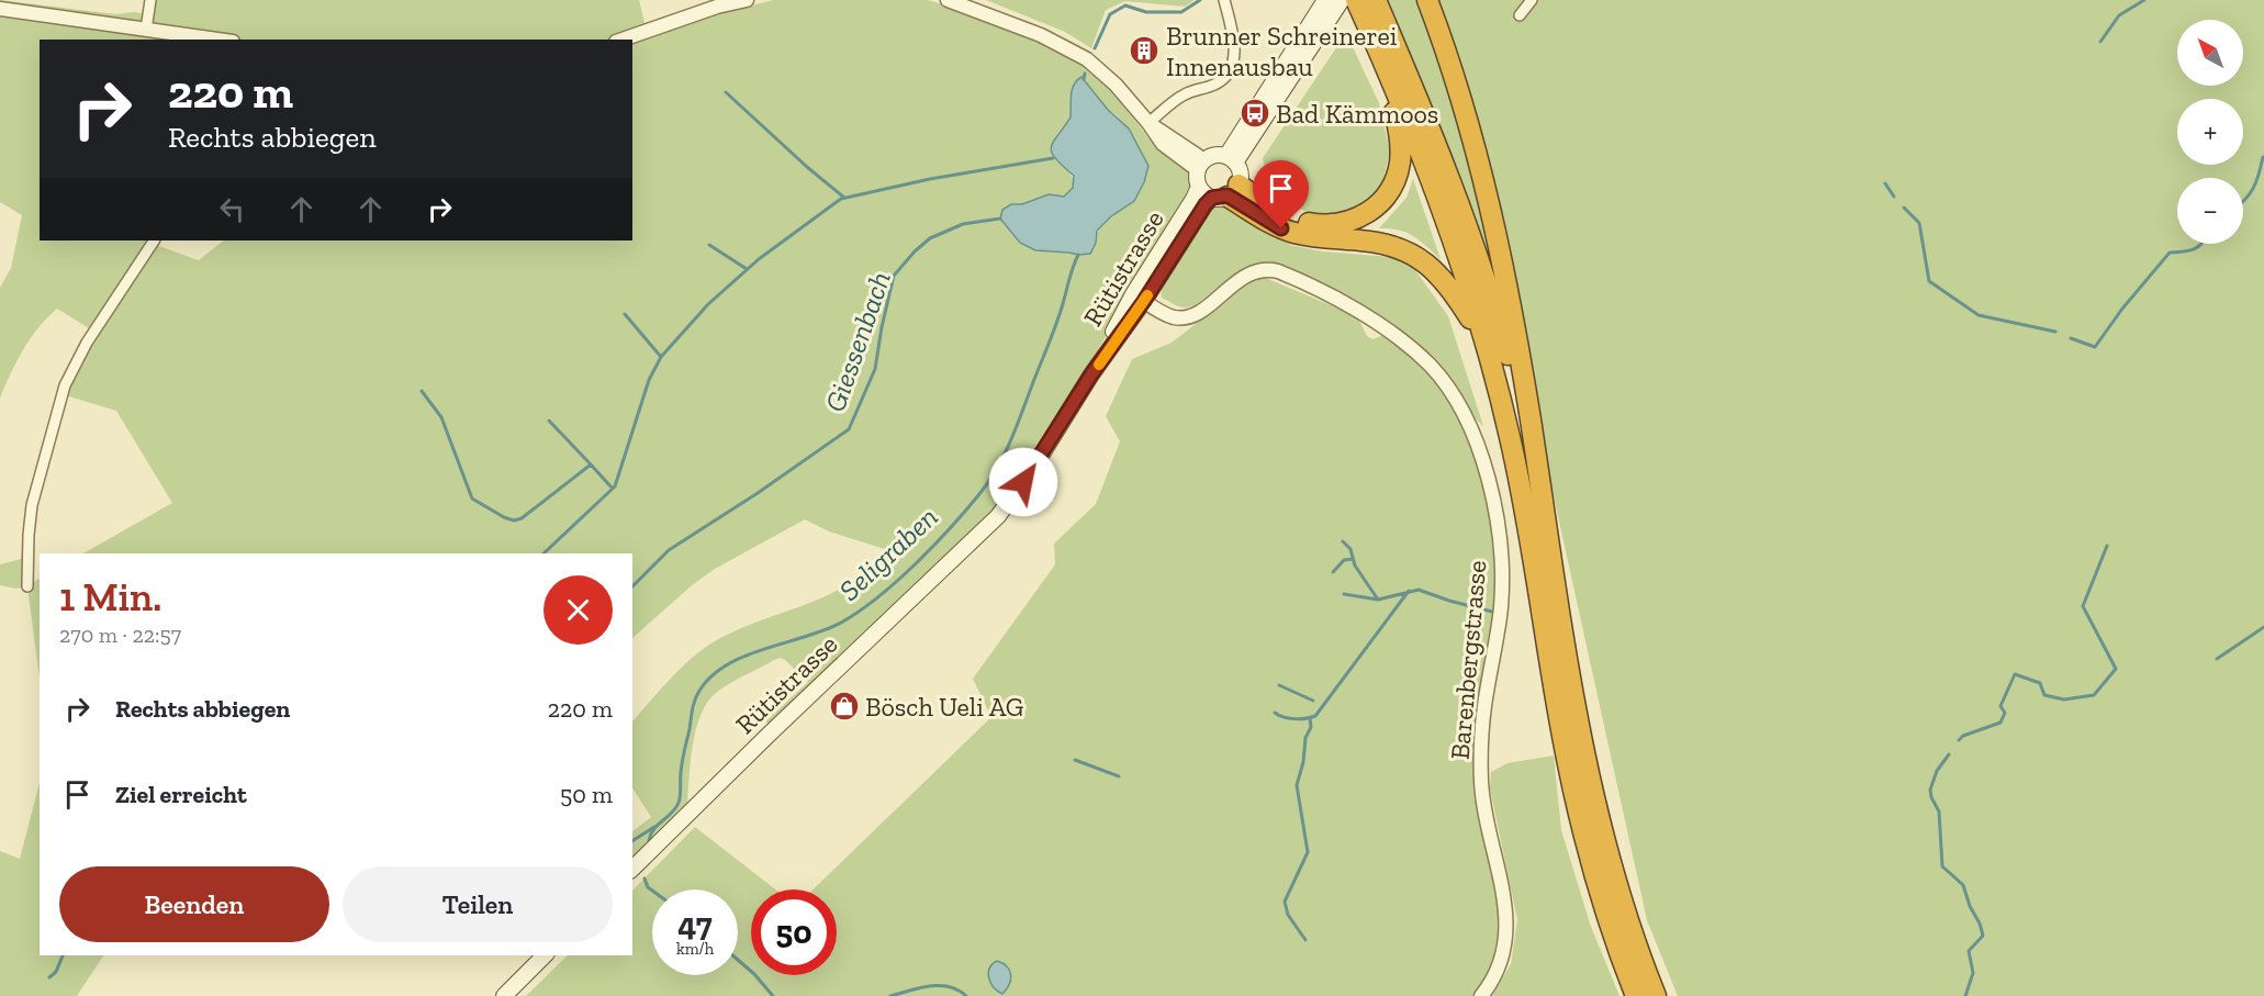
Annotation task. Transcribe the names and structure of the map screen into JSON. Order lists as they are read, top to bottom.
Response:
{
  "streets": {
    "main road": ["Rütistrasse"],
    "street": ["Barenbergstrasse"]
  },
  "crossings": [
    ["Rütistrasse", "Barenbergstrasse"]
  ],
  "water": ["Giessenbach", "Seligraben"],
  "places": {
    "building": ["Brunner Schreinerei Innenausbau"],
    "bus stop": ["Bad Kämmoos"],
    "shop": ["Bösch Ueli AG"]
  },
  "north": "top left",
  "page": {
    "map_buttons": ["+", "−"],
    "turn": ["220 m", "Rechts abbiegen"],
    "heading": ["1 Min.", "270 m · 22:57"],
    "list": [
      {
        "name": "Rechts abbiegen",
        "value": "220 m"
      },
      {
        "name": "Ziel erreicht",
        "value": "50 m"
      }
    ],
    "buttons": ["Beenden", "Teilen"],
    "speed": "47 km/h",
    "limit": "50"
  }
}
